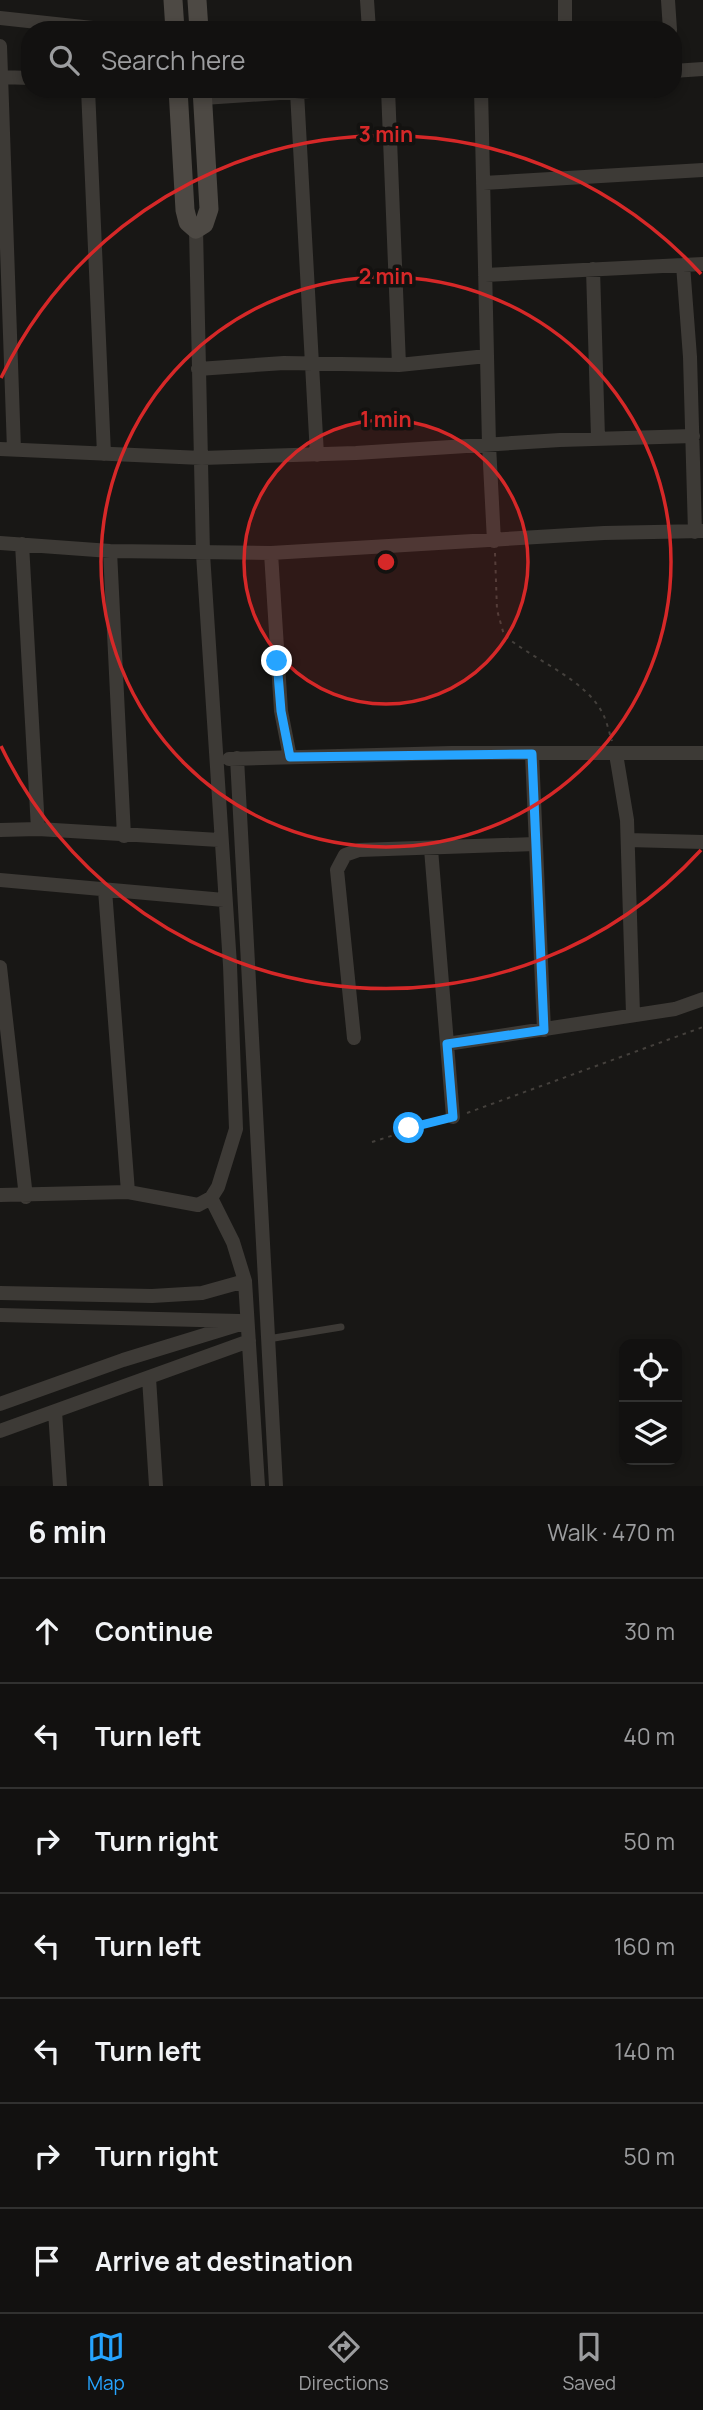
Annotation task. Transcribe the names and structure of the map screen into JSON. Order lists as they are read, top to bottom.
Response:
{
  "page": {
    "search": "Search here",
    "heading": ["6 min", "Walk · 470 m"],
    "list": [
      ["Continue", "30 m"],
      ["Turn left", "40 m"],
      ["Turn right", "50 m"],
      ["Turn left", "160 m"],
      ["Turn left", "140 m"],
      ["Turn right", "50 m"],
      "Arrive at destination"
    ],
    "nav": ["Map", "Directions", "Saved"]
  },
  "rings": ["3 min", "2 min", "1 min"]
}
